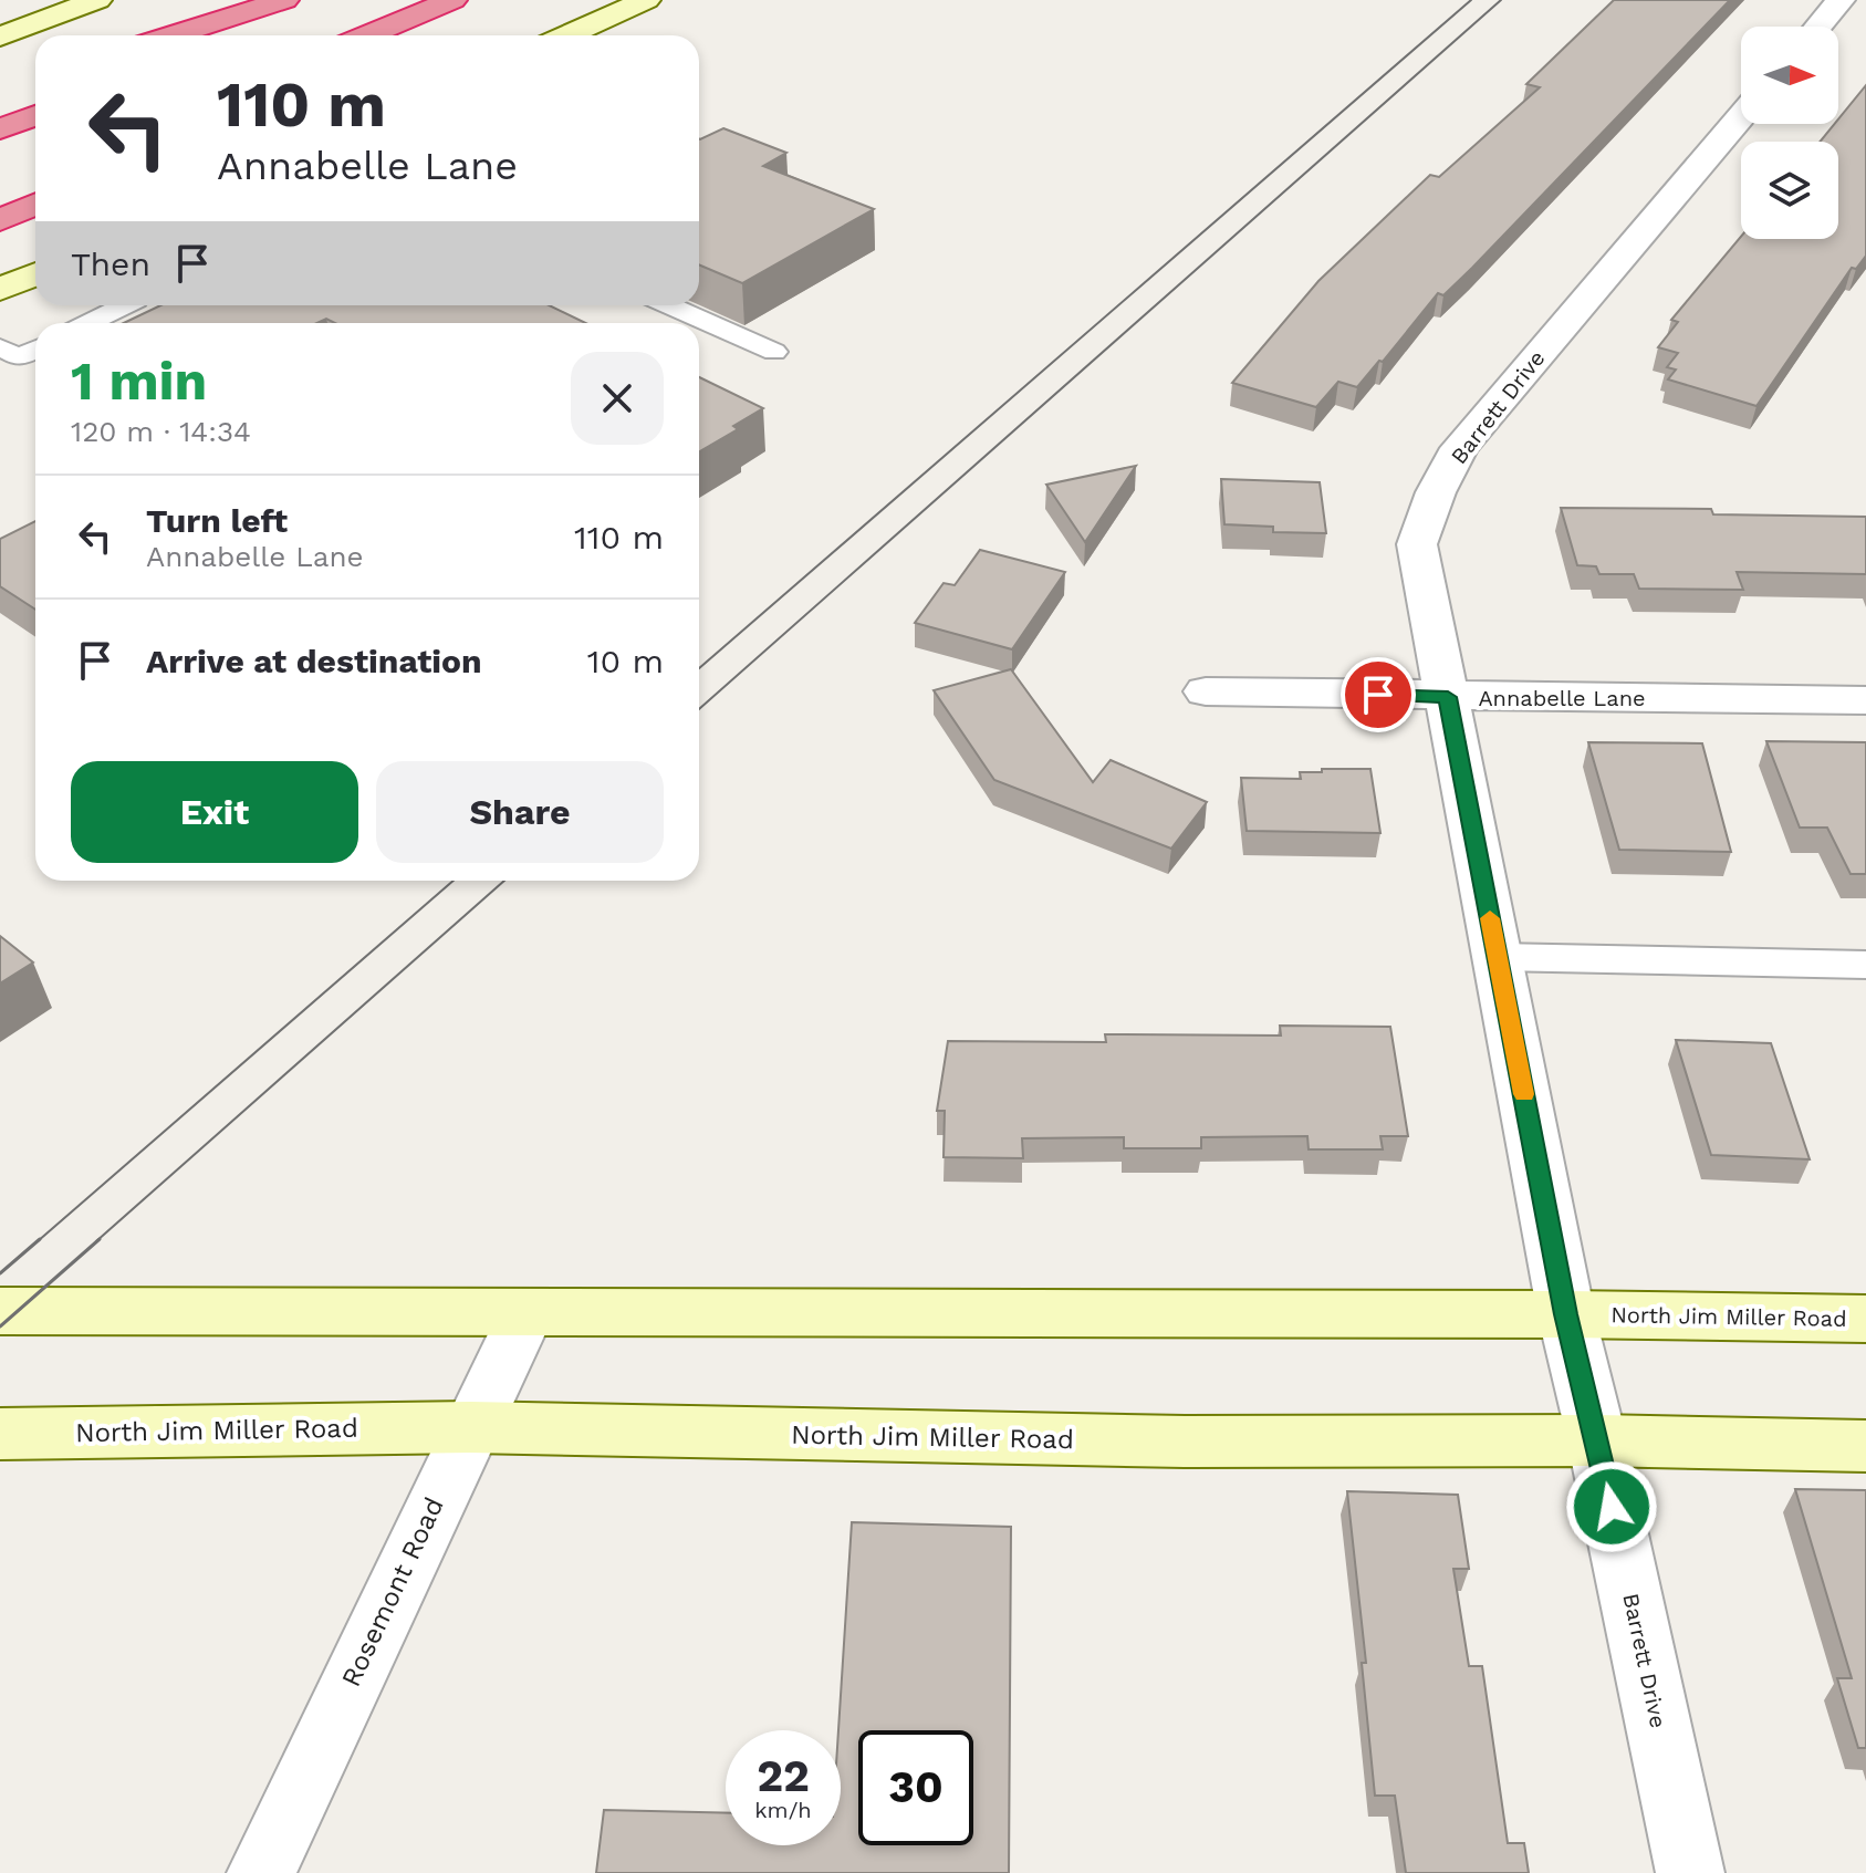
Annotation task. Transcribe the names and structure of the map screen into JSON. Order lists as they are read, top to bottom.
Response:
{
  "streets": {
    "main road": ["North Jim Miller Road"],
    "street": ["Barrett Drive", "Annabelle Lane", "Rosemont Road"]
  },
  "crossings": [
    ["Barrett Drive", "Annabelle Lane"],
    ["Barrett Drive", "North Jim Miller Road"],
    ["North Jim Miller Road", "Rosemont Road"]
  ],
  "north": "right",
  "page": {
    "turn": ["110 m", "Annabelle Lane"],
    "then": "Then",
    "heading": ["1 min", "120 m · 14:34"],
    "list": [
      {
        "name": "Turn left",
        "note": "Annabelle Lane",
        "value": "110 m"
      },
      {
        "name": "Arrive at destination",
        "value": "10 m"
      }
    ],
    "buttons": ["Exit", "Share"],
    "speed": "22 km/h",
    "limit": "30"
  }
}
